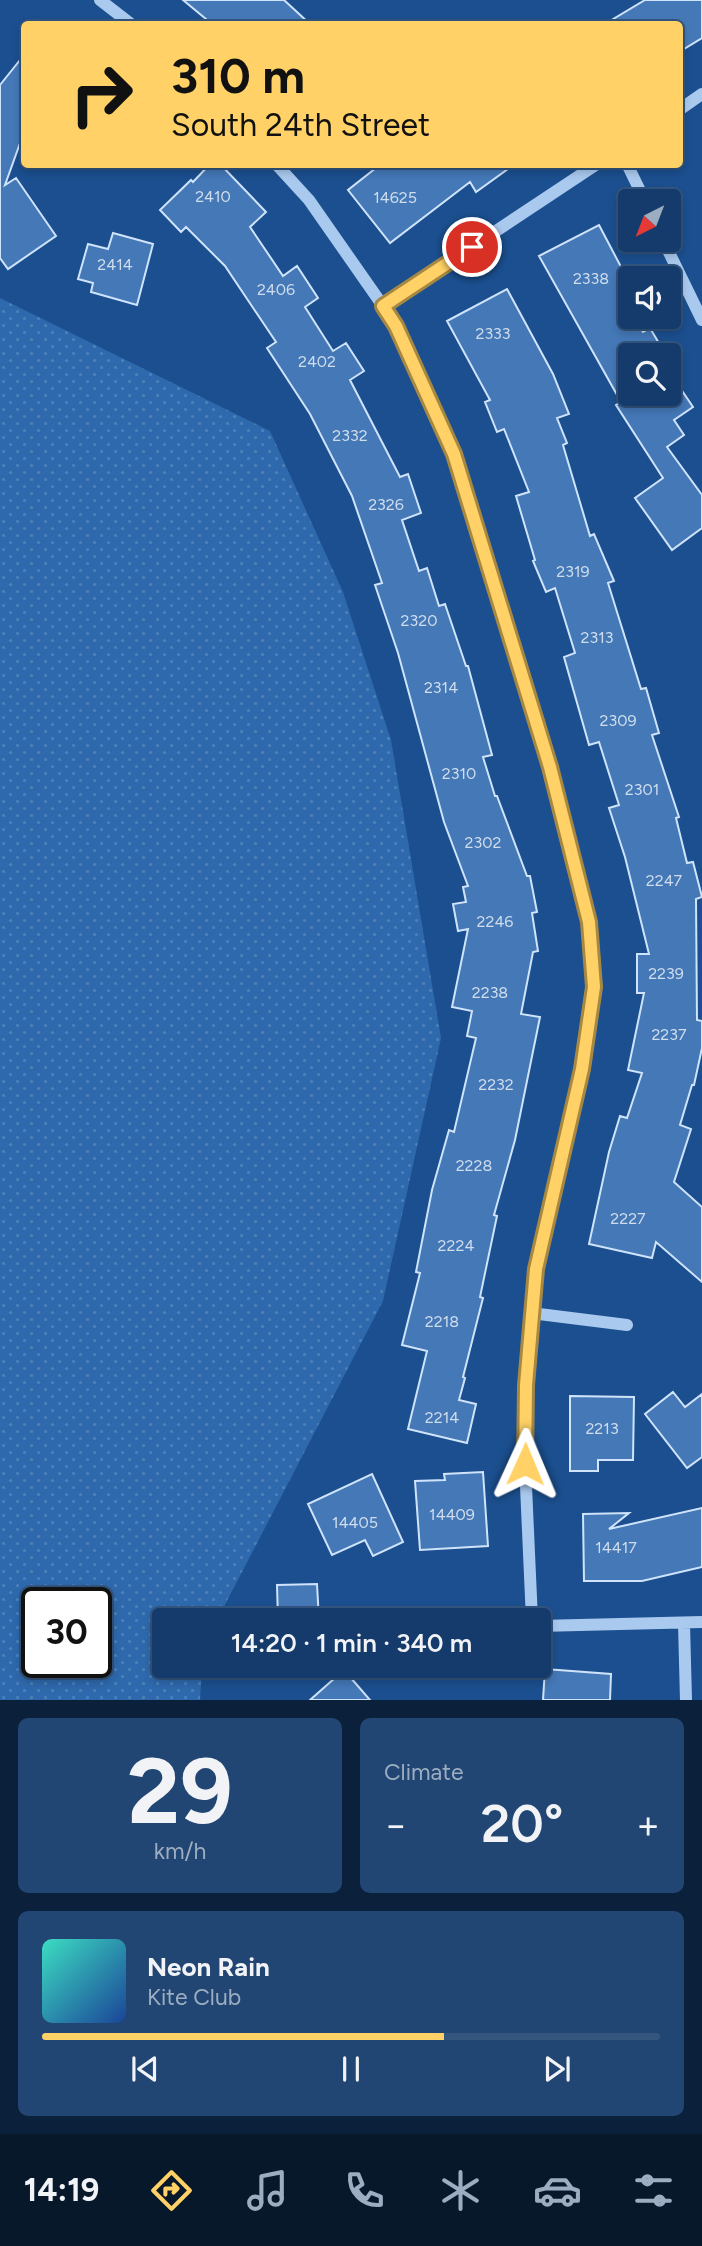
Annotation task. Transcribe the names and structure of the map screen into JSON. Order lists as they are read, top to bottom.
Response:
{
  "house_numbers": [
    "2410",
    "14625",
    "2414",
    "2338",
    "2406",
    "2333",
    "2402",
    "2332",
    "2326",
    "2319",
    "2320",
    "2313",
    "2314",
    "2309",
    "2310",
    "2301",
    "2302",
    "2247",
    "2246",
    "2239",
    "2238",
    "2237",
    "2232",
    "2228",
    "2227",
    "2224",
    "2218",
    "2214",
    "2213",
    "14409",
    "14405",
    "14417"
  ],
  "north": "bottom left",
  "page": {
    "turn": ["310 m", "South 24th Street"],
    "limit": "30",
    "trip": "14:20 · 1 min · 340 m",
    "tile": [
      ["29", "km/h"],
      "Climate"
    ],
    "heat": ["−", "20°", "+"],
    "song": ["Neon Rain", "Kite Club"],
    "tabs": "14:19"
  }
}
